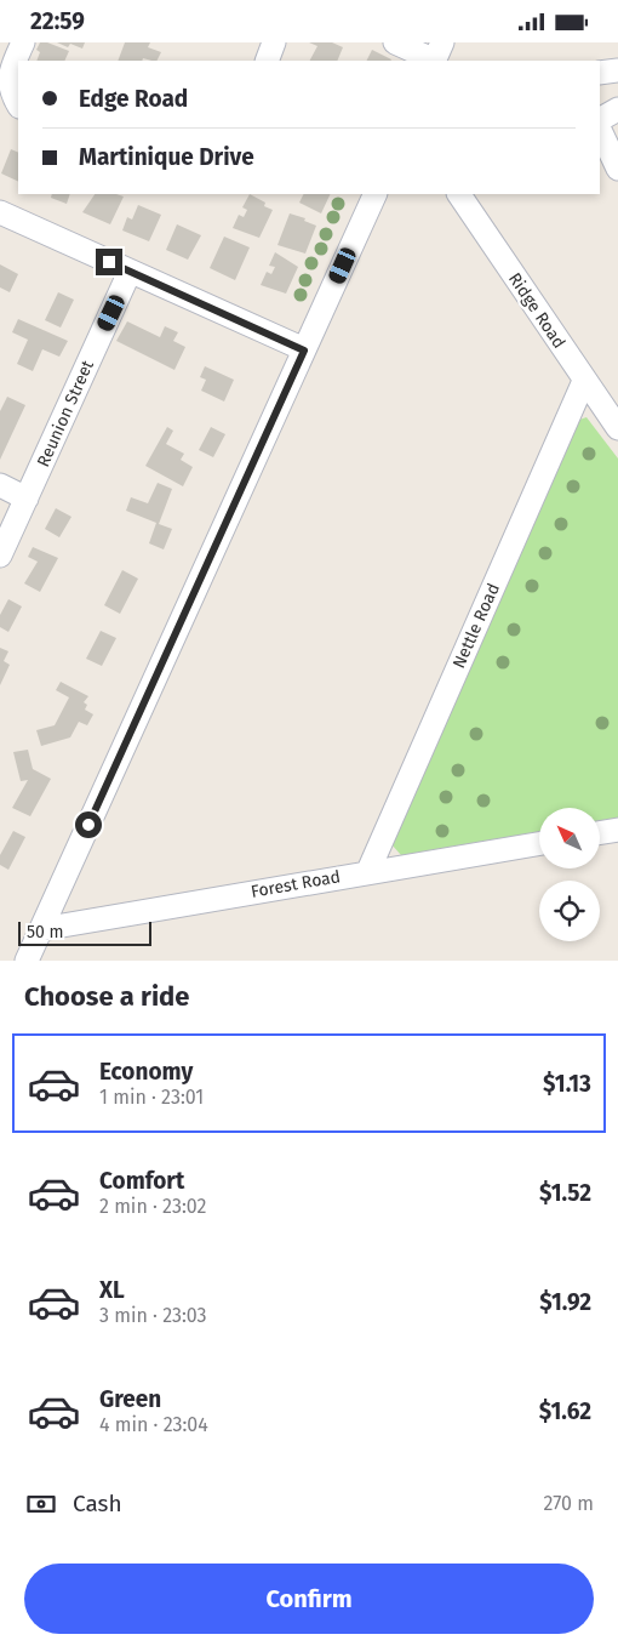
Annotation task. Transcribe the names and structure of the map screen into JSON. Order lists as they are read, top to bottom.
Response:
{
  "streets": {
    "street": [
      "Ridge Road",
      "Reunion Street",
      "Nettle Road",
      "Forest Road"
    ]
  },
  "crossings": [
    ["Ridge Road", "Nettle Road"],
    ["Nettle Road", "Forest Road"]
  ],
  "scale_bar": "50 m",
  "north": "top left",
  "page": {
    "status": "22:59",
    "banner": ["Edge Road", "Martinique Drive"],
    "scale": "50 m",
    "heading": "Choose a ride",
    "list": [
      {
        "name": "Economy",
        "note": "1 min · 23:01",
        "value": "$1.13"
      },
      {
        "name": "Comfort",
        "note": "2 min · 23:02",
        "value": "$1.52"
      },
      {
        "name": "XL",
        "note": "3 min · 23:03",
        "value": "$1.92"
      },
      {
        "name": "Green",
        "note": "4 min · 23:04",
        "value": "$1.62"
      }
    ],
    "pay": ["Cash", "270 m"],
    "buttons": "Confirm"
  }
}
